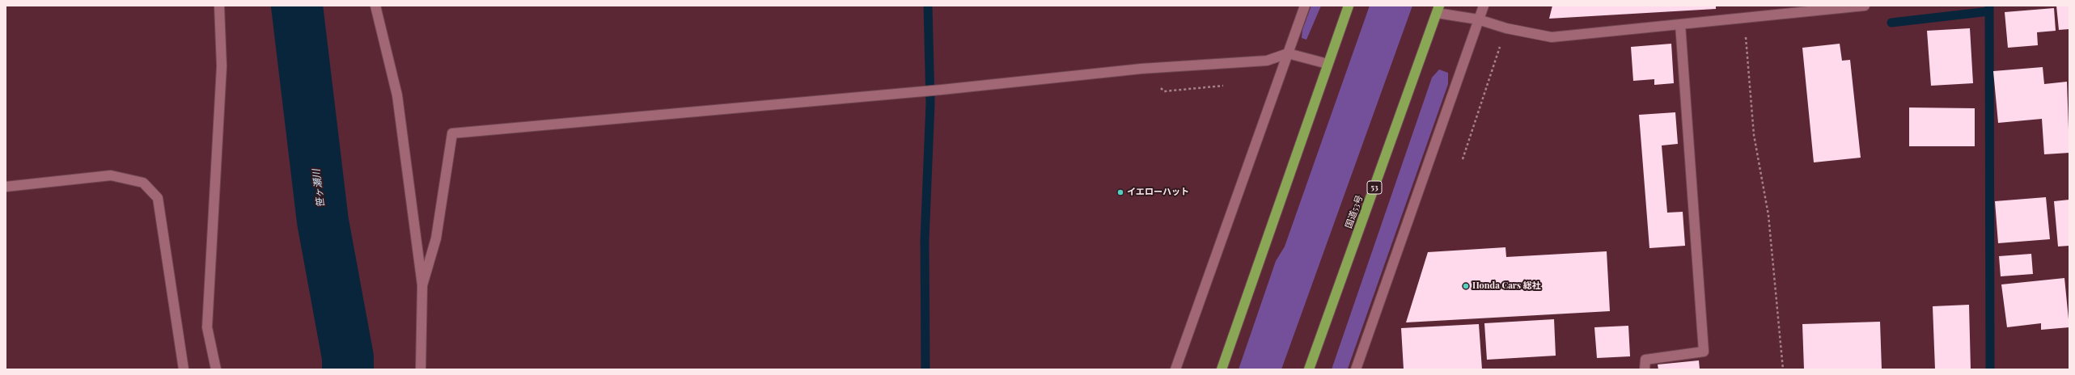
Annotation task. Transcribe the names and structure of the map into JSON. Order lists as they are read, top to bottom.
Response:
{
  "streets": {
    "highway": ["53", "国道53号"]
  },
  "water": ["笹ヶ瀬川"],
  "places": ["イエローハット", "Honda Cars 総社"]
}
